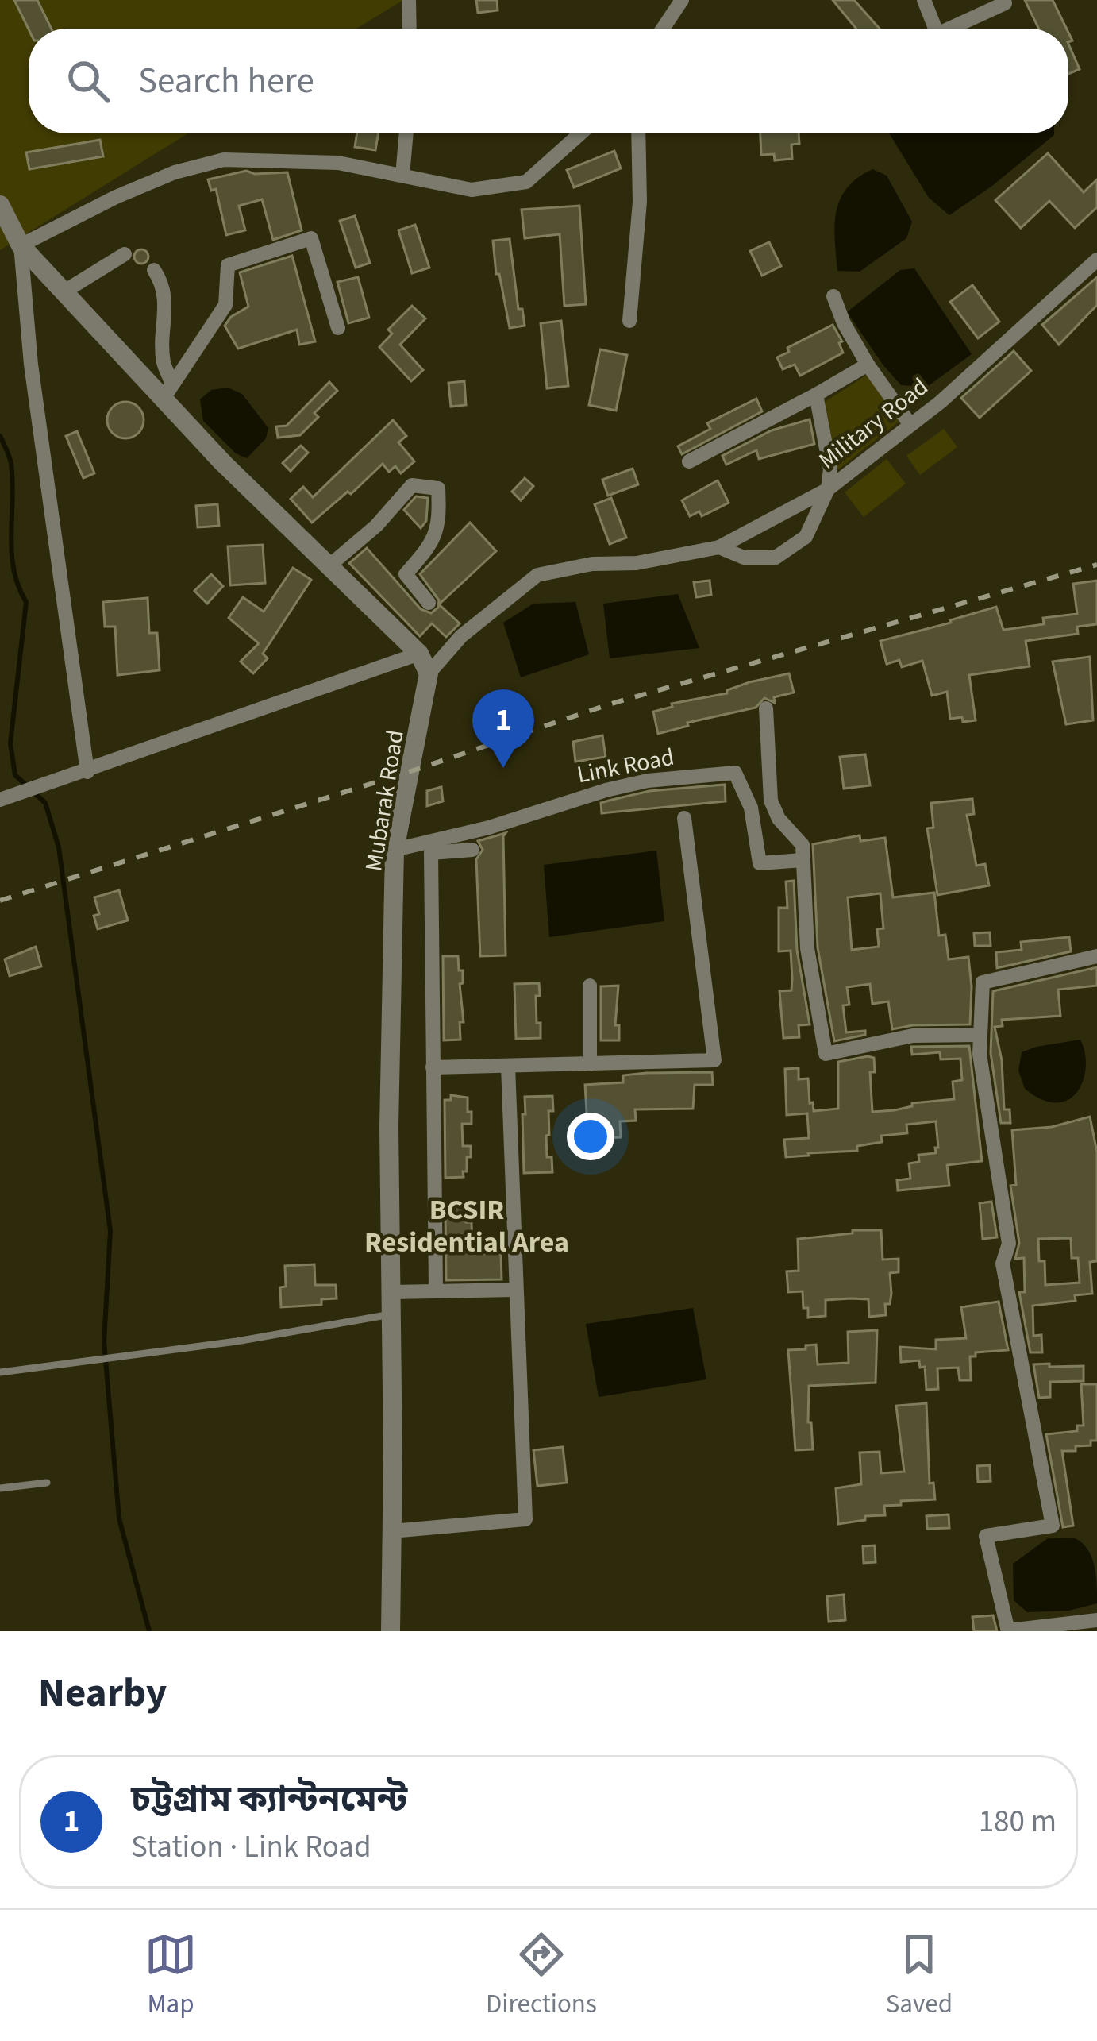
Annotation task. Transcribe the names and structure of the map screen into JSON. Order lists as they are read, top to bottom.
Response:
{
  "streets": {
    "street": ["Military Road", "Link Road", "Mubarak Road"]
  },
  "crossings": [
    ["Military Road", "Mubarak Road"],
    ["Link Road", "Mubarak Road"]
  ],
  "districts": ["BCSIR Residential Area"],
  "page": {
    "search": "Search here",
    "pins": "1",
    "heading": "Nearby",
    "list": [
      {
        "mark": "1",
        "name": "চট্টগ্রাম ক্যান্টনমেন্ট",
        "note": "Station · Link Road",
        "value": "180 m"
      }
    ],
    "nav": ["Map", "Directions", "Saved"]
  }
}
